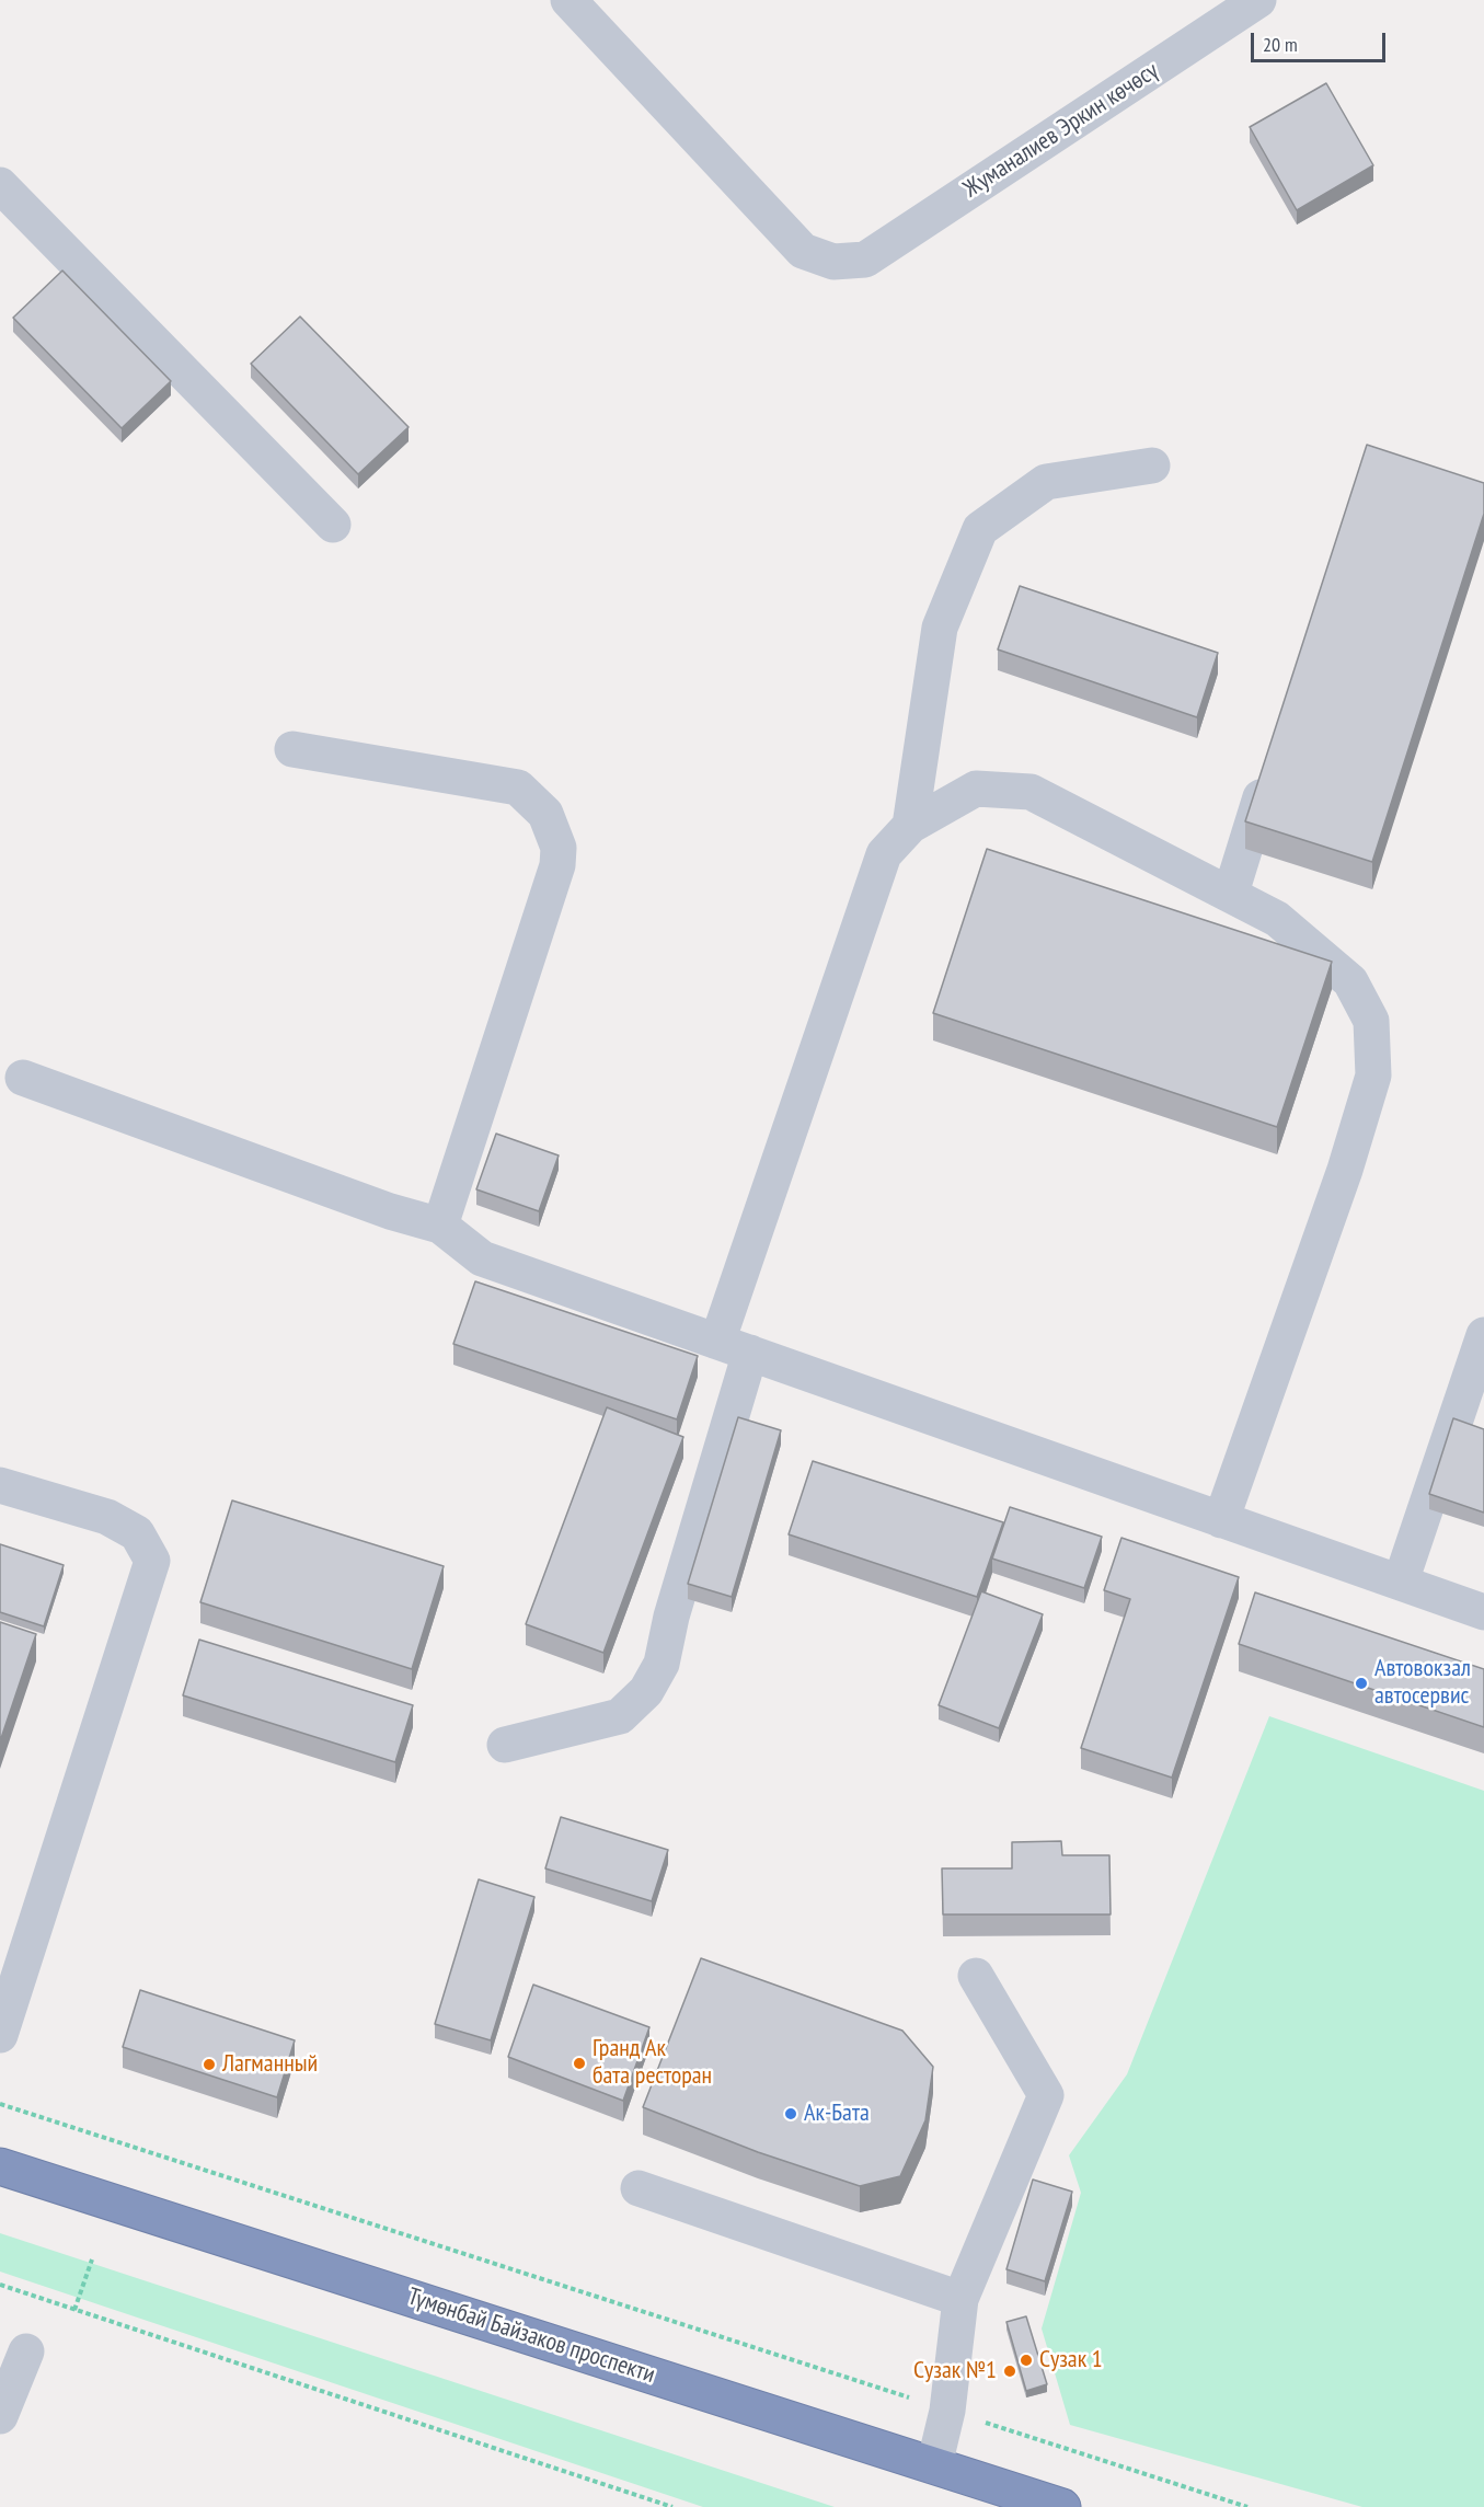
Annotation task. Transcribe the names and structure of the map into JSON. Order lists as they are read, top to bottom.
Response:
{
  "streets": {
    "highway": ["Түмөнбай Байзаков проспекти"],
    "street": ["Жуманалиев Эркин көчөсү"]
  },
  "places": [
    "Автовокзал автосервис",
    "Гранд Ак бата ресторан",
    "Лагманный",
    "Ак-Бата",
    "Сузак 1",
    "Сузак №1"
  ],
  "scale_bar": "20 m"
}
